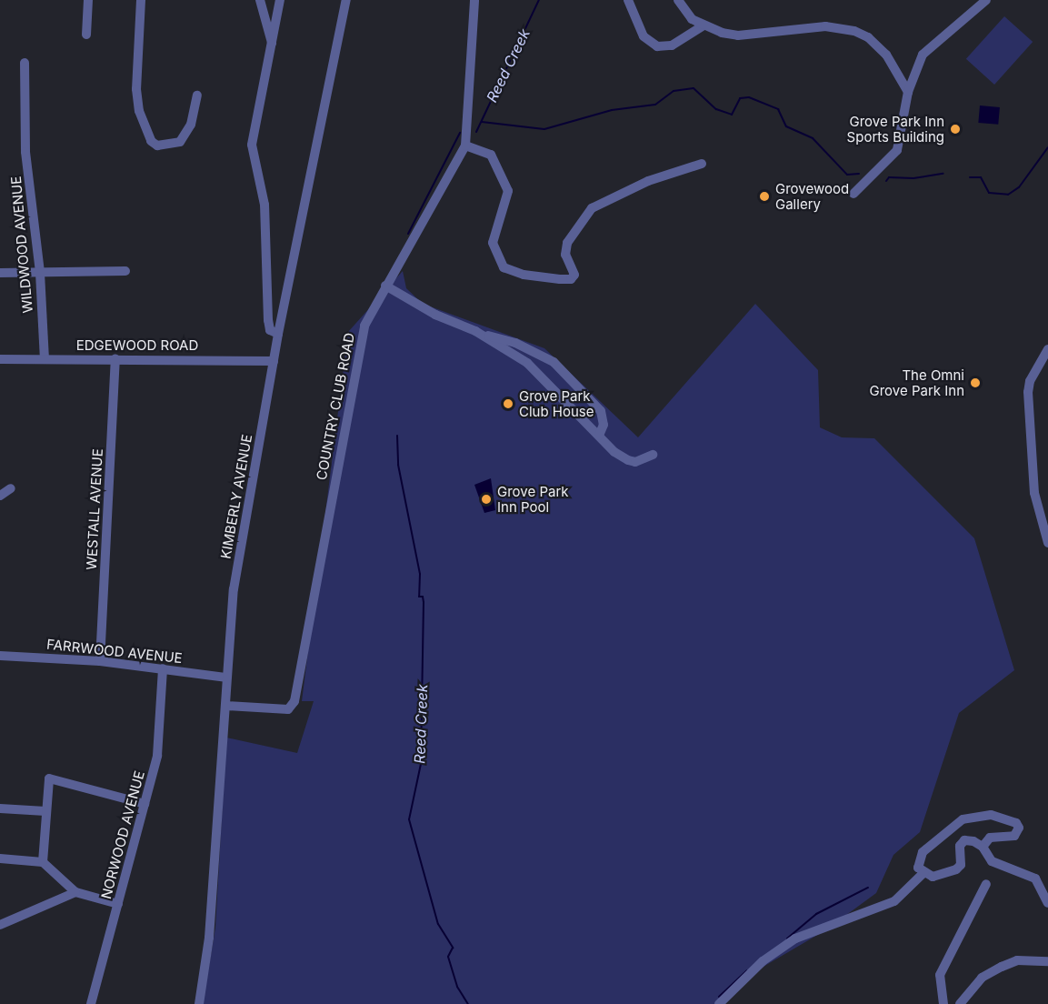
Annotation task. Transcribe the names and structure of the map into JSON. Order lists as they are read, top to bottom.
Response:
{
  "streets": {
    "street": [
      "WILDWOOD AVENUE",
      "EDGEWOOD ROAD",
      "COUNTRY CLUB ROAD",
      "KIMBERLY AVENUE",
      "WESTALL AVENUE",
      "FARRWOOD AVENUE",
      "NORWOOD AVENUE"
    ]
  },
  "crossings": [
    ["WILDWOOD AVENUE", "EDGEWOOD ROAD"],
    ["EDGEWOOD ROAD", "KIMBERLY AVENUE"],
    ["EDGEWOOD ROAD", "WESTALL AVENUE"],
    ["COUNTRY CLUB ROAD", "KIMBERLY AVENUE"],
    ["KIMBERLY AVENUE", "FARRWOOD AVENUE"],
    ["WESTALL AVENUE", "FARRWOOD AVENUE"],
    ["FARRWOOD AVENUE", "NORWOOD AVENUE"]
  ],
  "water": ["Reed Creek"],
  "places": [
    "Grove Park Inn Sports Building",
    "Grovewood Gallery",
    "The Omni Grove Park Inn",
    "Grove Park Club House",
    "Grove Park Inn Pool"
  ]
}
